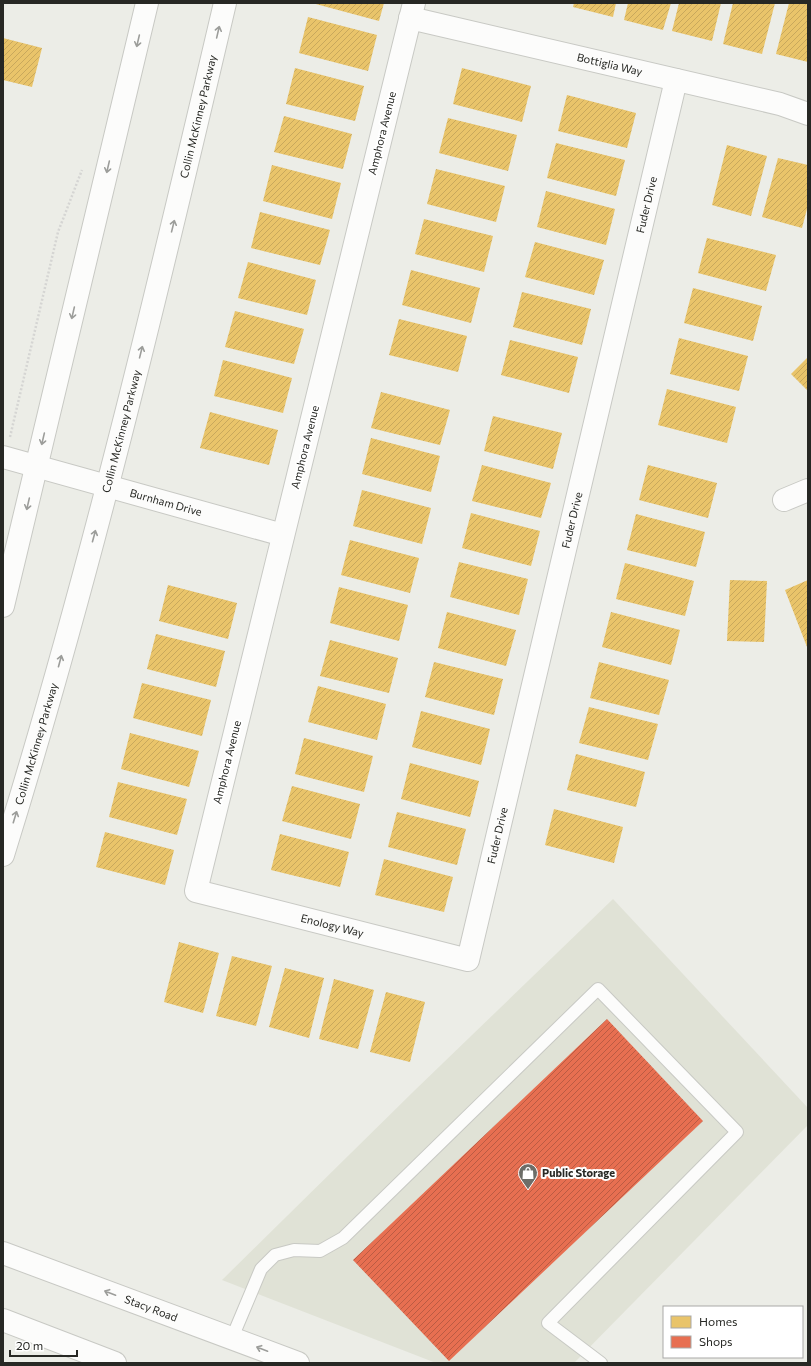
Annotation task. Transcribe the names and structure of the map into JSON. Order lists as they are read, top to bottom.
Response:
{
  "streets": {
    "street": [
      "Bottiglia Way",
      "Collin McKinney Parkway",
      "Amphora Avenue",
      "Fuder Drive",
      "Burnham Drive",
      "Enology Way",
      "Stacy Road"
    ]
  },
  "crossings": [
    ["Bottiglia Way", "Amphora Avenue"],
    ["Bottiglia Way", "Fuder Drive"],
    ["Collin McKinney Parkway", "Burnham Drive"],
    ["Amphora Avenue", "Burnham Drive"],
    ["Amphora Avenue", "Enology Way"],
    ["Fuder Drive", "Enology Way"]
  ],
  "places": {
    "shop": ["Public Storage"]
  },
  "legend": ["Homes", "Shops"],
  "scale_bar": "20 m"
}
